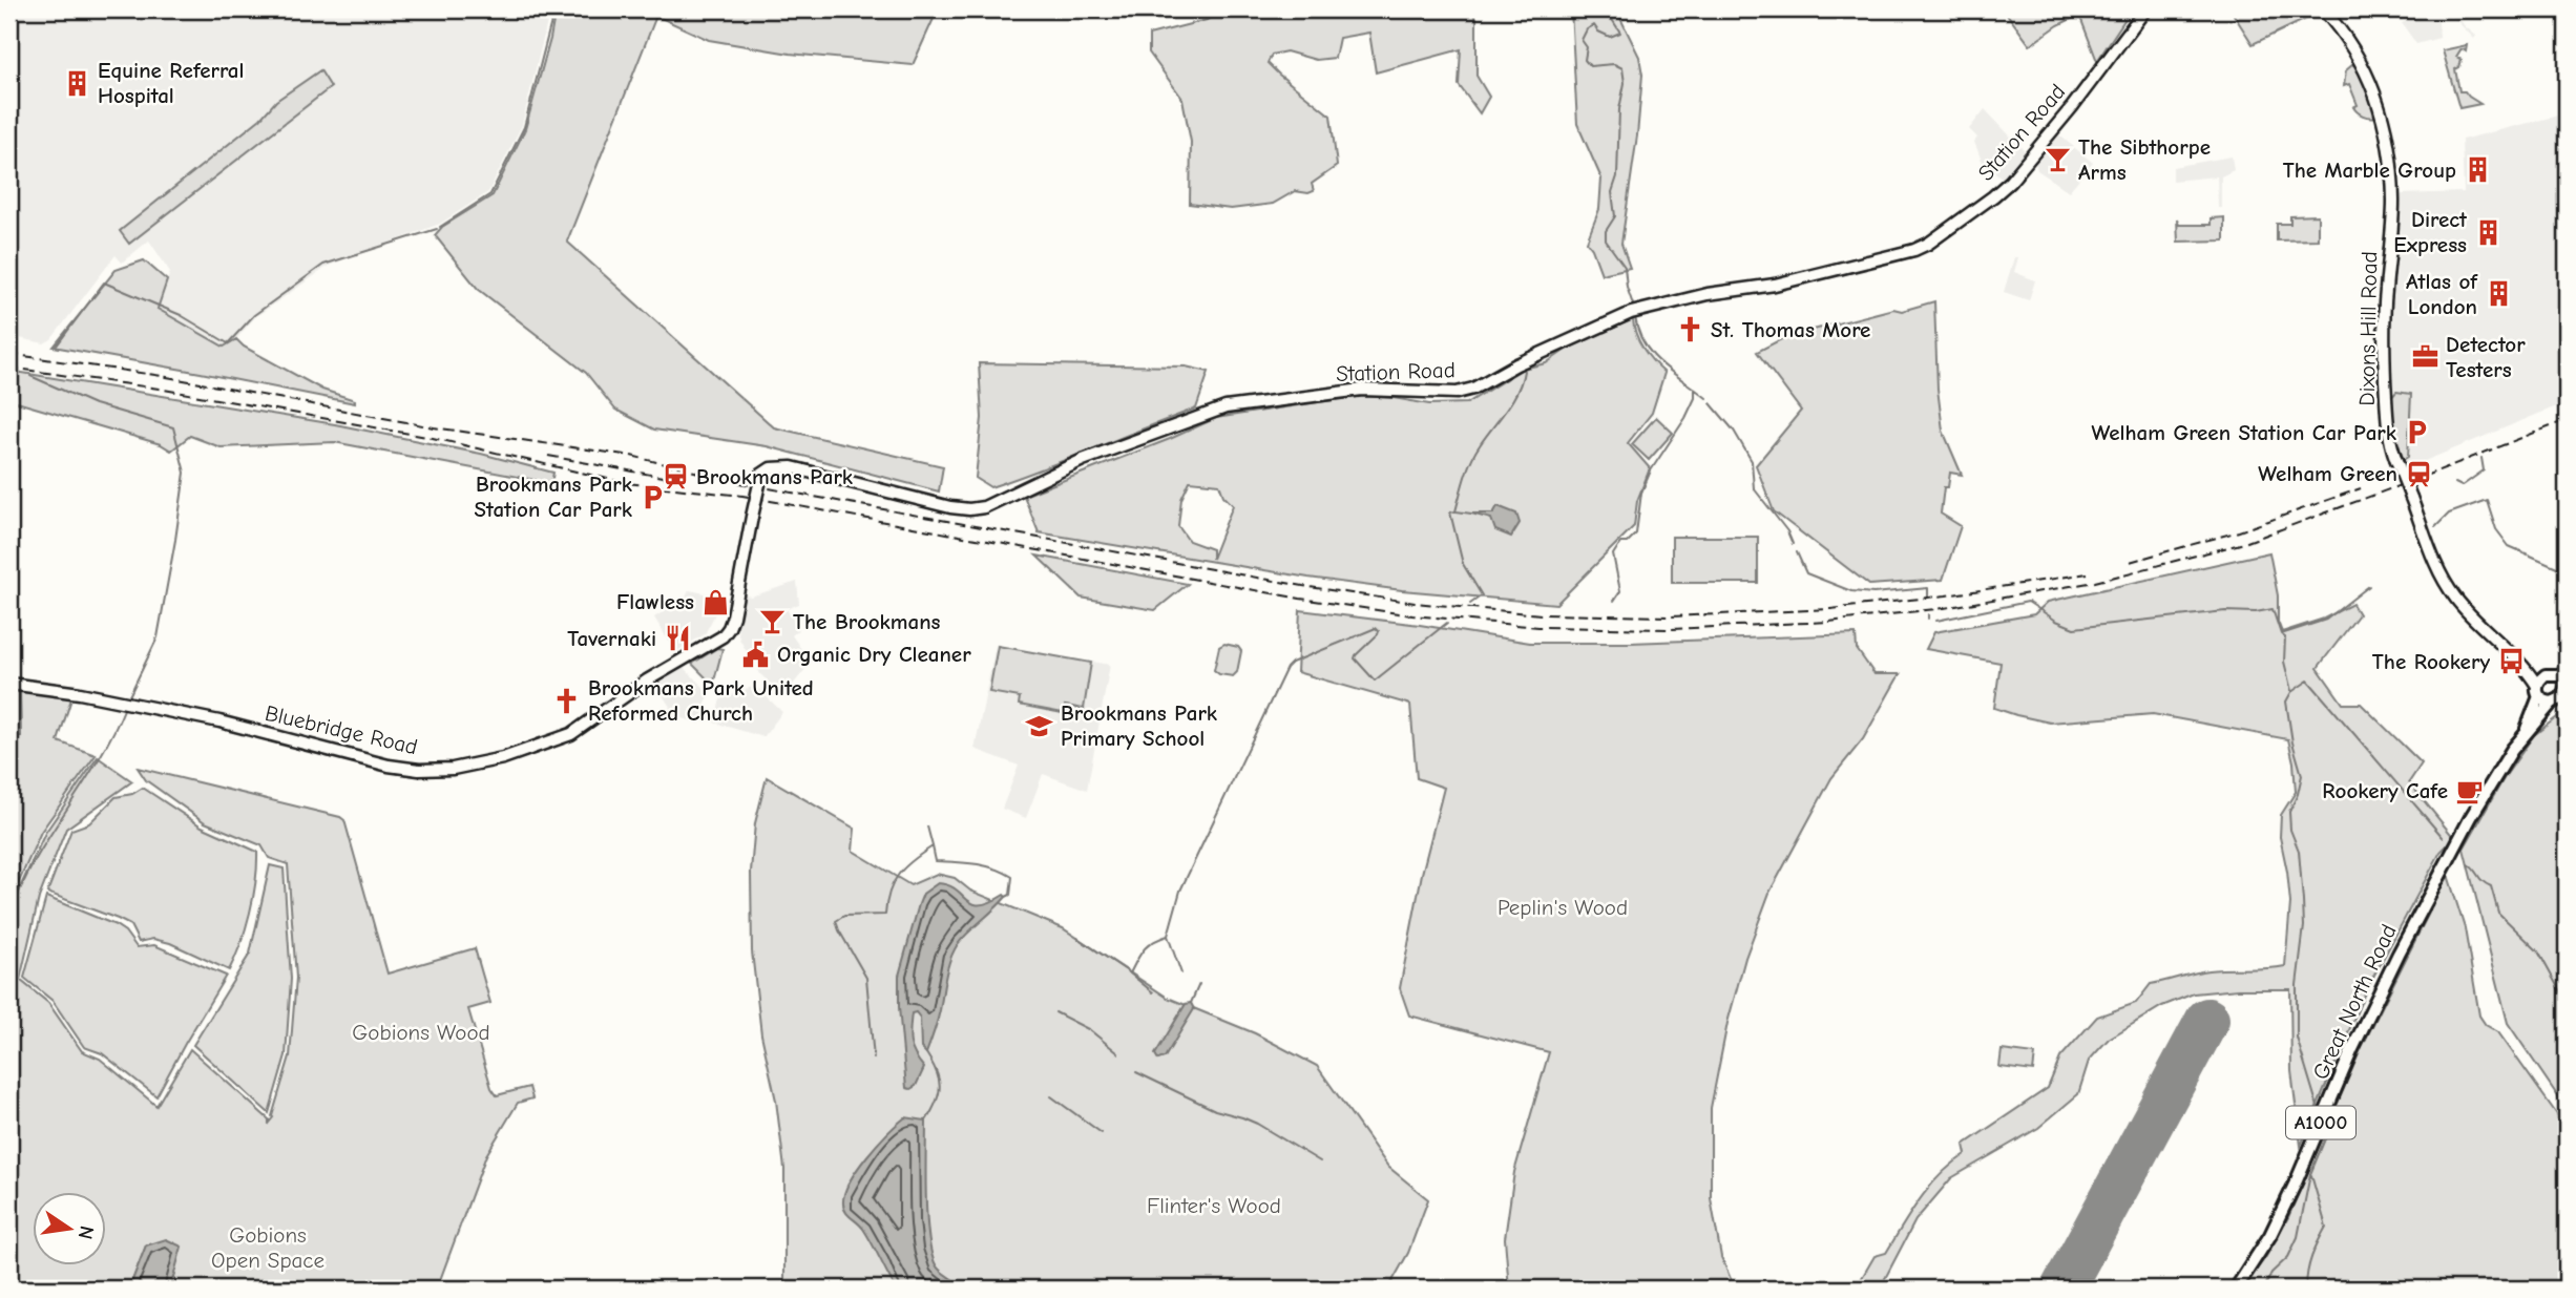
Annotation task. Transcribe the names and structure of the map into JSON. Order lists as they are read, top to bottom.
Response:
{
  "streets": {
    "main road": ["Great North Road", "A1000"],
    "street": ["Station Road", "Dixons Hill Road", "Bluebridge Road"]
  },
  "crossings": [
    ["Station Road", "Bluebridge Road"],
    ["Dixons Hill Road", "Great North Road"]
  ],
  "parks": [
    "Peplin's Wood",
    "Gobions Wood",
    "Flinter's Wood",
    "Gobions Open Space"
  ],
  "places": {
    "building": [
      "Equine Referral Hospital",
      "The Marble Group",
      "Direct Express",
      "Atlas of London"
    ],
    "bar": ["The Sibthorpe Arms", "The Brookmans"],
    "church": ["St. Thomas More", "Brookmans Park United Reformed Church"],
    "office": ["Detector Testers"],
    "parking": ["Welham Green Station Car Park", "Brookmans Park Station Car Park"],
    "station": ["Welham Green", "Brookmans Park"],
    "shop": ["Flawless"],
    "restaurant": ["Tavernaki"],
    "public building": ["Organic Dry Cleaner"],
    "bus stop": ["The Rookery"],
    "school or university": ["Brookmans Park Primary School"],
    "cafe": ["Rookery Cafe"]
  },
  "north": "right"
}
